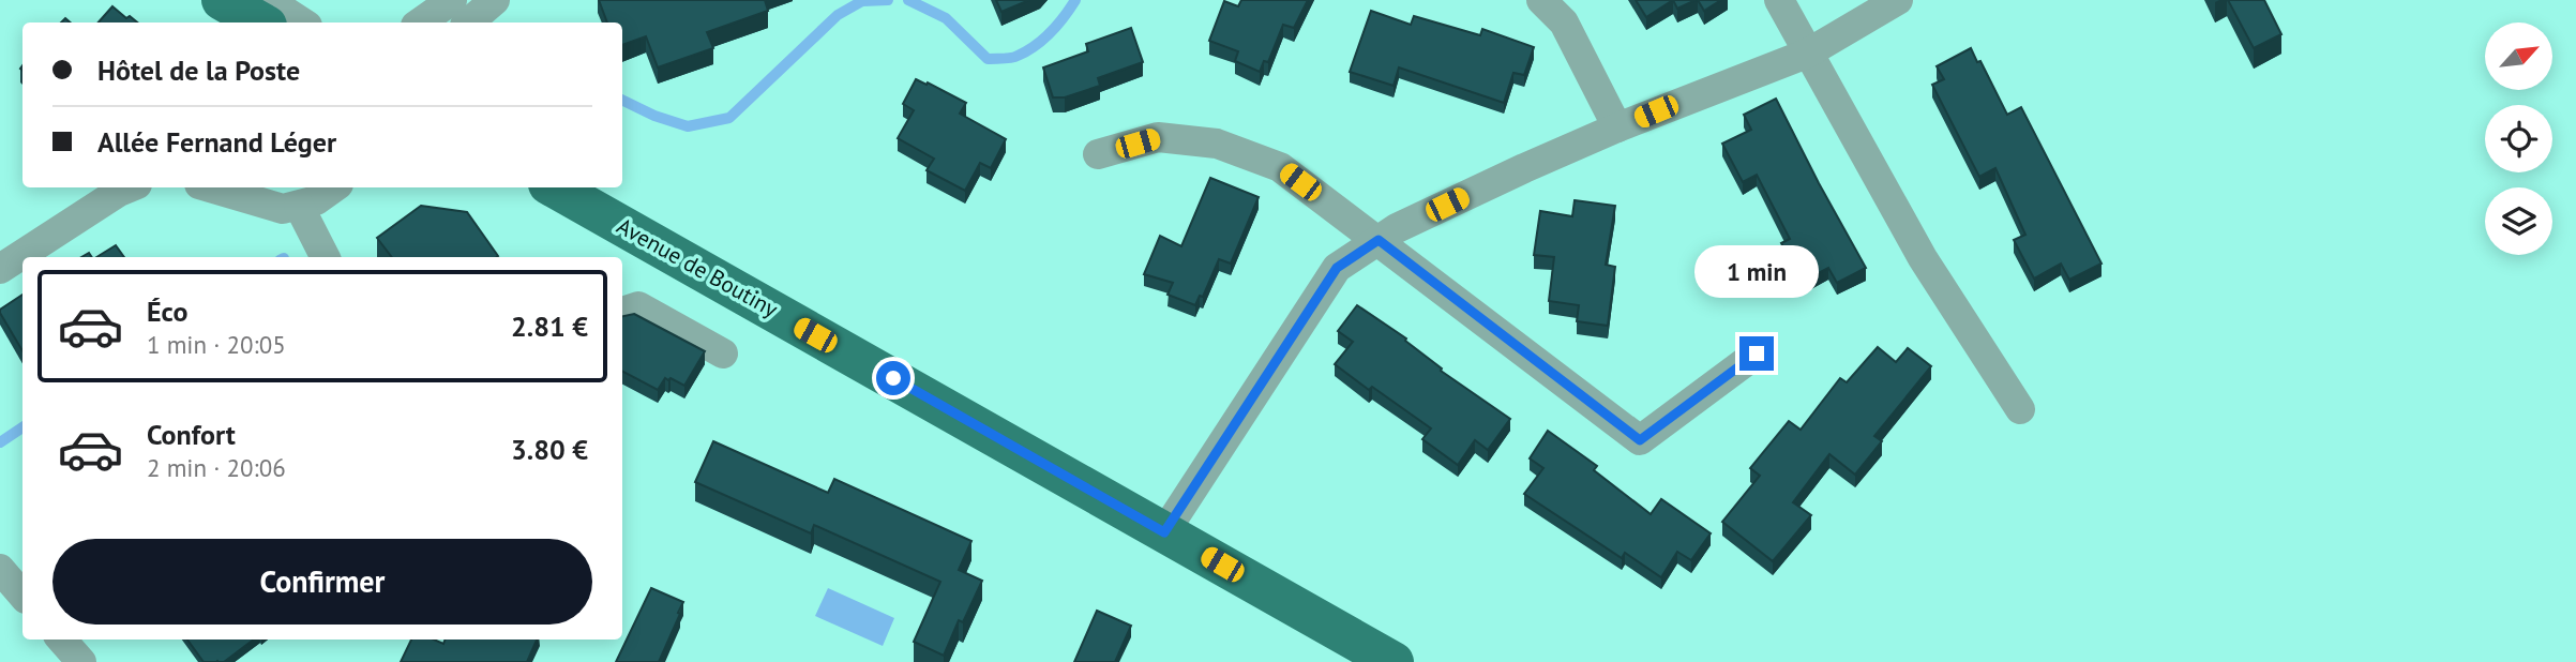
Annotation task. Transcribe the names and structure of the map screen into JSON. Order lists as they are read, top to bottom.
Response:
{
  "streets": {
    "main road": ["Avenue de Boutiny"]
  },
  "north": "top right",
  "page": {
    "banner": ["Hôtel de la Poste", "Allée Fernand Léger"],
    "bubble": "1 min",
    "list": [
      {
        "name": "Éco",
        "note": "1 min · 20:05",
        "value": "2.81 €"
      },
      {
        "name": "Confort",
        "note": "2 min · 20:06",
        "value": "3.80 €"
      }
    ],
    "buttons": "Confirmer"
  }
}
